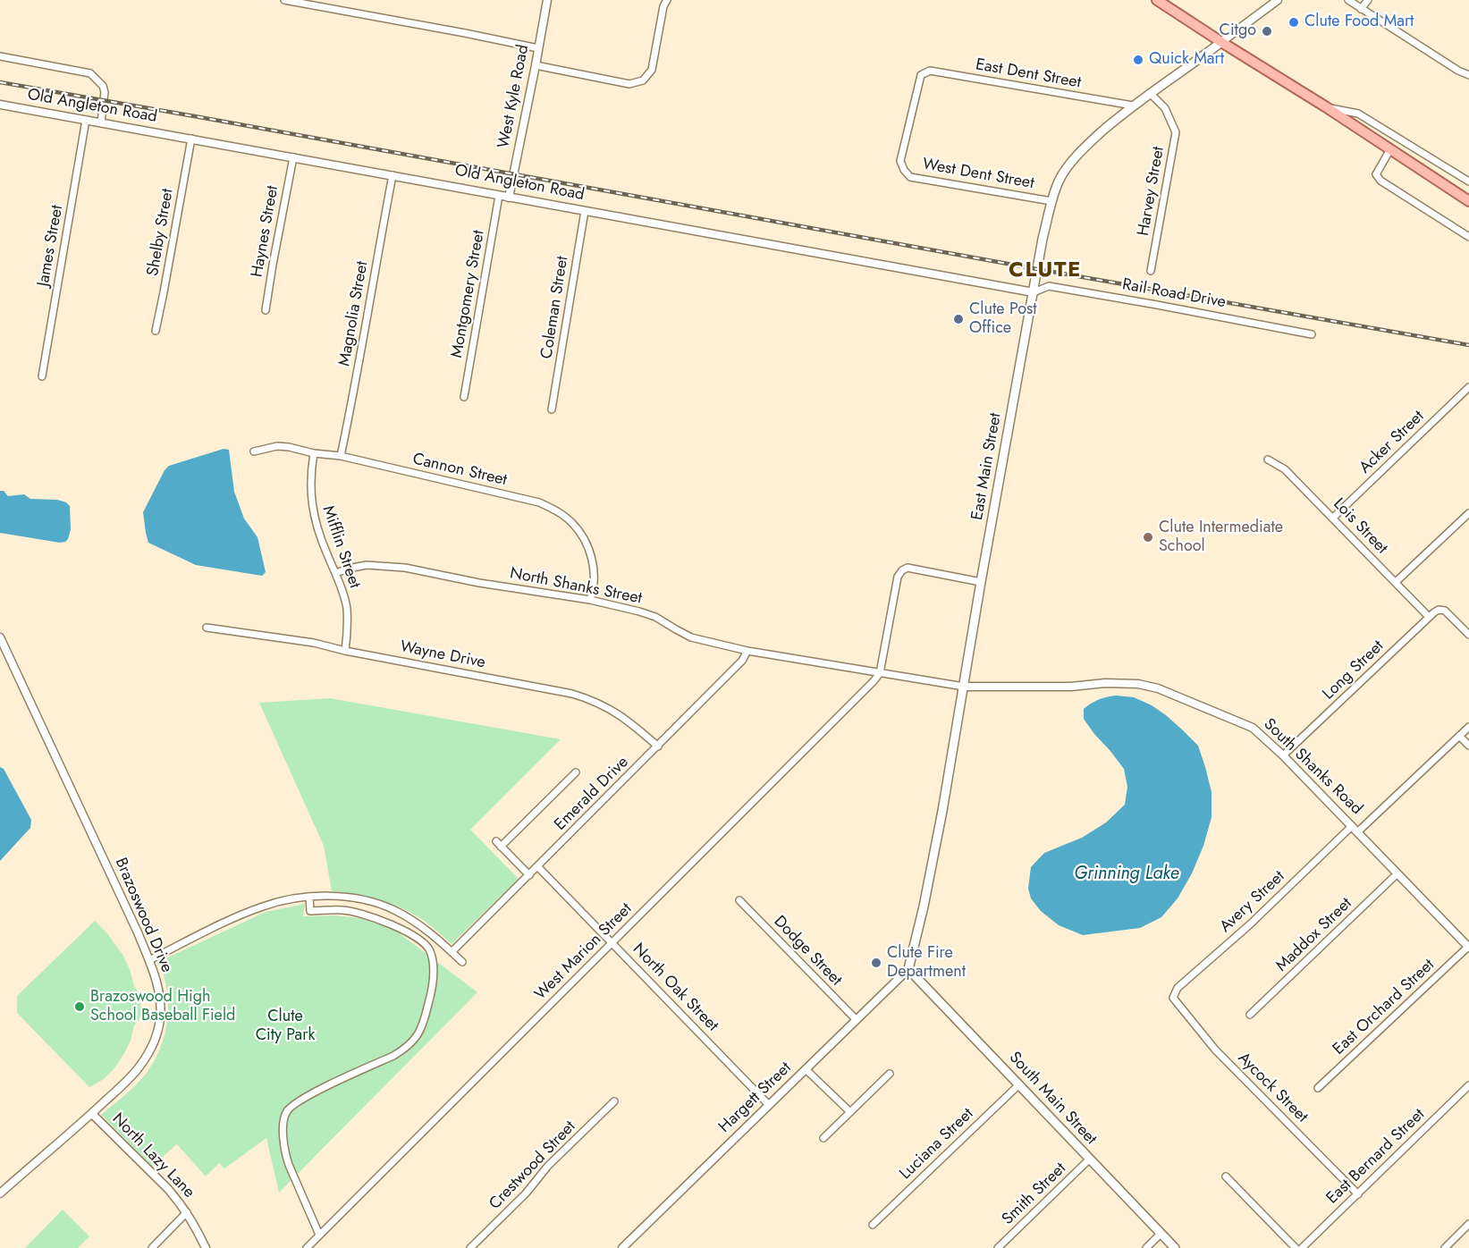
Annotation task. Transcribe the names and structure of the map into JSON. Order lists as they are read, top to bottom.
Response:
{
  "streets": {
    "main road": ["East Main Street", "South Main Street"],
    "street": [
      "East Dent Street",
      "West Kyle Road",
      "Old Angleton Road",
      "West Dent Street",
      "Harvey Street",
      "Haynes Street",
      "Shelby Street",
      "James Street",
      "Montgomery Street",
      "Rail Road Drive",
      "Coleman Street",
      "Magnolia Street",
      "Acker Street",
      "Cannon Street",
      "Lois Street",
      "Mifflin Street",
      "North Shanks Street",
      "Wayne Drive",
      "Long Street",
      "South Shanks Road",
      "Emerald Drive",
      "Avery Street",
      "Brazoswood Drive",
      "Maddox Street",
      "Dodge Street",
      "West Marion Street",
      "North Oak Street",
      "East Orchard Street",
      "Aycock Street",
      "Hargett Street",
      "Luciana Street",
      "North Lazy Lane",
      "East Bernard Street",
      "Crestwood Street",
      "Smith Street"
    ]
  },
  "crossings": [
    ["East Dent Street", "West Dent Street"],
    ["East Dent Street", "East Main Street"],
    ["West Kyle Road", "Old Angleton Road"],
    ["Old Angleton Road", "Haynes Street"],
    ["Old Angleton Road", "Shelby Street"],
    ["Old Angleton Road", "James Street"],
    ["Old Angleton Road", "Montgomery Street"],
    ["Old Angleton Road", "Rail Road Drive"],
    ["Old Angleton Road", "Coleman Street"],
    ["Old Angleton Road", "Magnolia Street"],
    ["Old Angleton Road", "East Main Street"],
    ["West Dent Street", "East Main Street"],
    ["Harvey Street", "East Main Street"],
    ["Rail Road Drive", "East Main Street"],
    ["Magnolia Street", "Cannon Street"],
    ["Acker Street", "Lois Street"],
    ["East Main Street", "North Shanks Street"],
    ["East Main Street", "South Shanks Road"],
    ["East Main Street", "Hargett Street"],
    ["East Main Street", "South Main Street"],
    ["Cannon Street", "Mifflin Street"],
    ["Cannon Street", "North Shanks Street"],
    ["Lois Street", "Long Street"],
    ["Mifflin Street", "North Shanks Street"],
    ["Mifflin Street", "Wayne Drive"],
    ["North Shanks Street", "South Shanks Road"],
    ["North Shanks Street", "Emerald Drive"],
    ["North Shanks Street", "West Marion Street"],
    ["Wayne Drive", "Emerald Drive"],
    ["Long Street", "South Shanks Road"],
    ["South Shanks Road", "Avery Street"],
    ["South Shanks Road", "Maddox Street"],
    ["South Shanks Road", "East Orchard Street"],
    ["Emerald Drive", "North Oak Street"],
    ["Avery Street", "Aycock Street"],
    ["Brazoswood Drive", "North Lazy Lane"],
    ["Dodge Street", "Hargett Street"],
    ["West Marion Street", "North Oak Street"],
    ["North Oak Street", "Hargett Street"],
    ["Aycock Street", "East Bernard Street"],
    ["Hargett Street", "South Main Street"],
    ["South Main Street", "Luciana Street"],
    ["South Main Street", "Smith Street"]
  ],
  "districts": ["CLUTE"],
  "water": ["Grinning Lake"],
  "parks": ["Clute City Park"],
  "places": [
    "Clute Food Mart",
    "Citgo",
    "Quick Mart",
    "Clute Post Office",
    "Clute Intermediate School",
    "Clute Fire Department",
    "Brazoswood High School Baseball Field"
  ]
}
